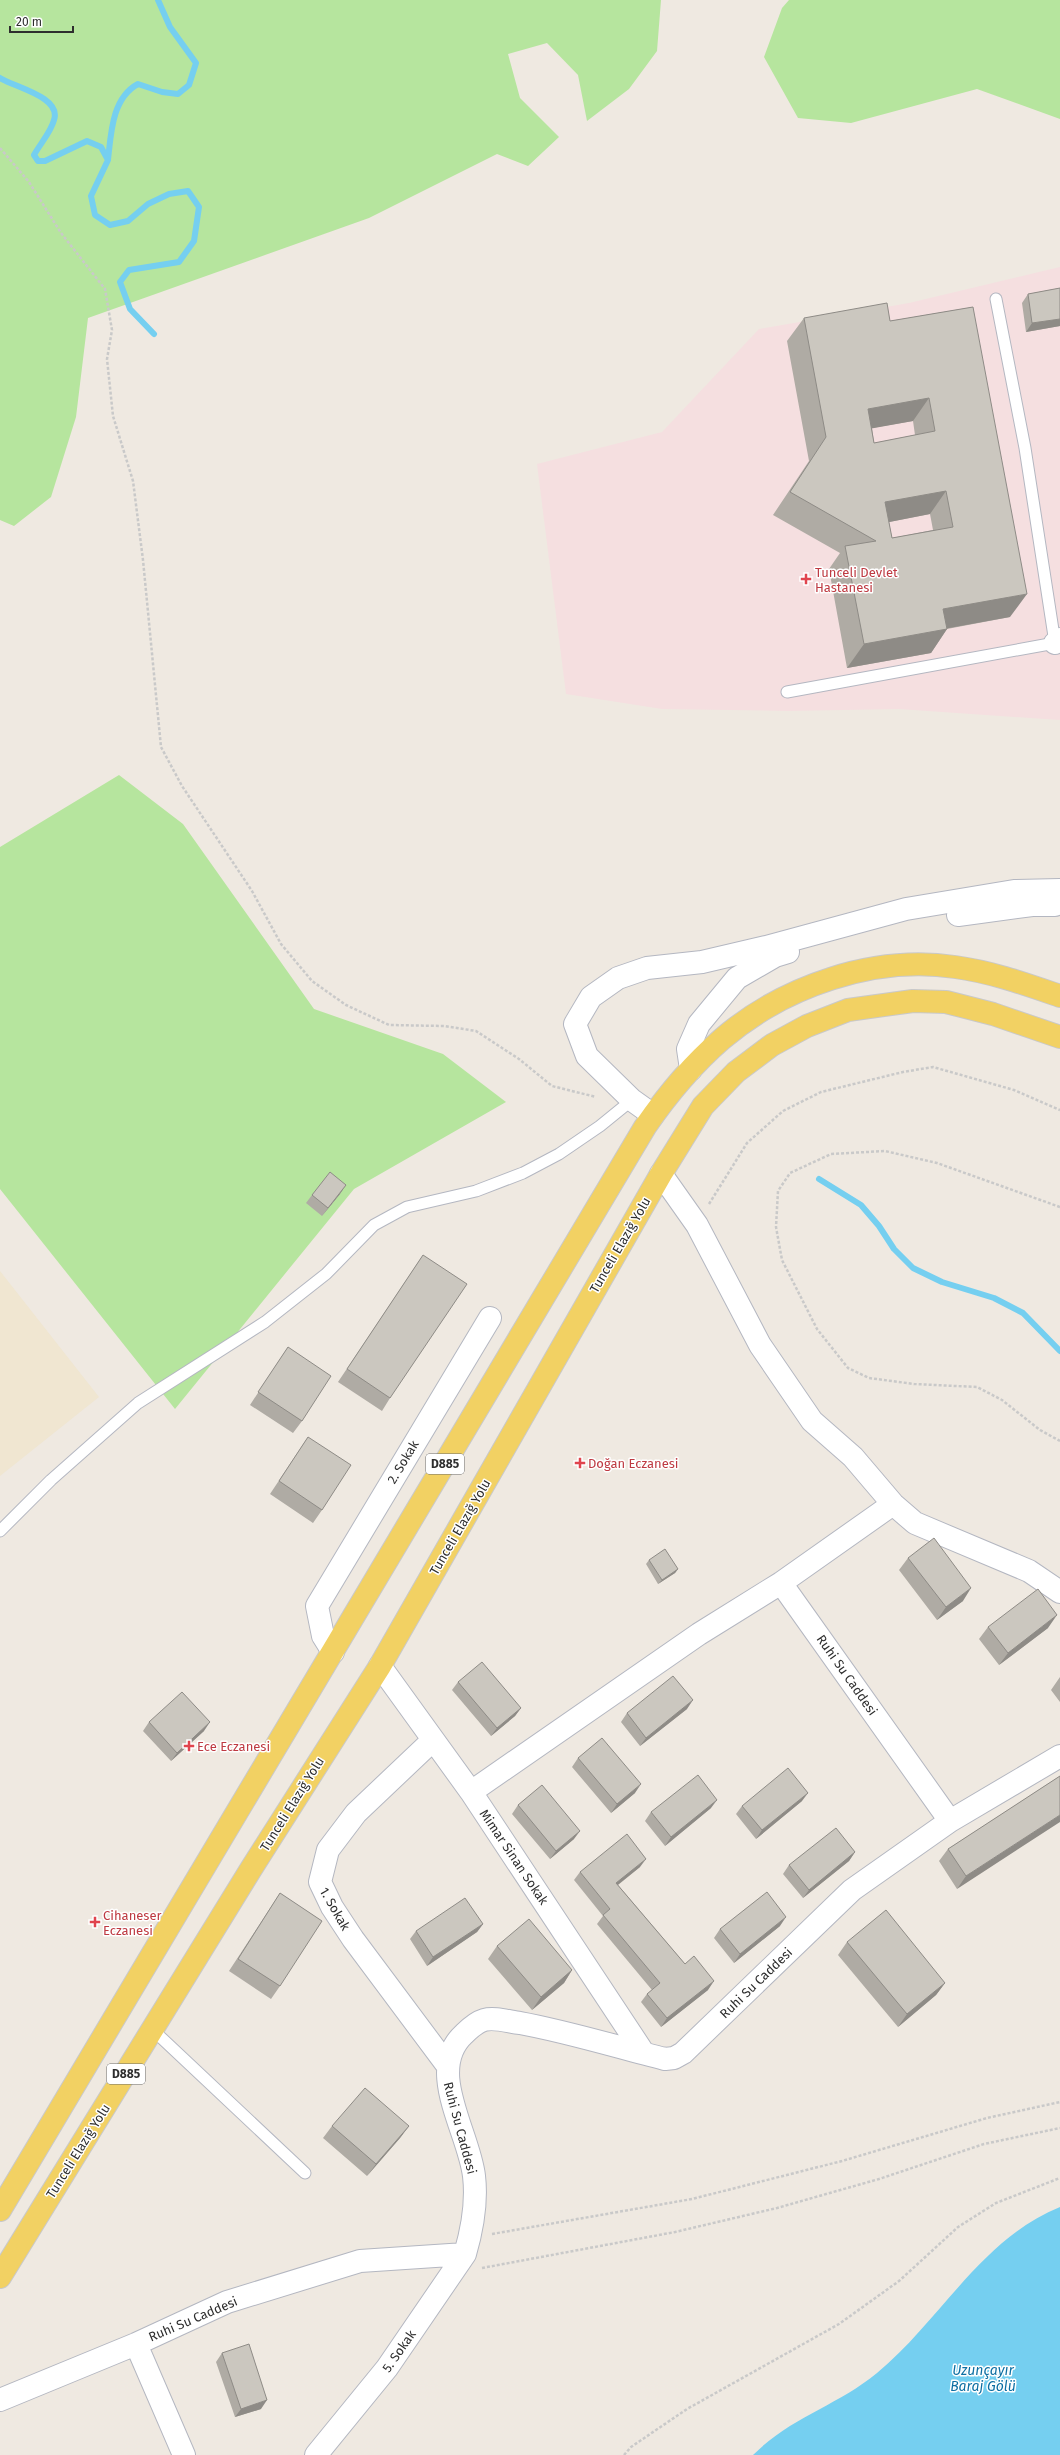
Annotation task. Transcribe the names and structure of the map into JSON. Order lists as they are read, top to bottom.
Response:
{
  "streets": {
    "main road": ["Tunceli Elazığ Yolu", "D885"],
    "street": [
      "2. Sokak",
      "Ruhi Su Caddesi",
      "Mimar Sinan Sokak",
      "1. Sokak",
      "5. Sokak"
    ]
  },
  "crossings": [
    ["Tunceli Elazığ Yolu", "Mimar Sinan Sokak"],
    ["2. Sokak", "D885"],
    ["Ruhi Su Caddesi", "Mimar Sinan Sokak"],
    ["Ruhi Su Caddesi", "1. Sokak"],
    ["Ruhi Su Caddesi", "5. Sokak"],
    ["Mimar Sinan Sokak", "1. Sokak"]
  ],
  "water": ["Uzunçayır Baraj Gölü"],
  "places": {
    "health": [
      "Tunceli Devlet Hastanesi",
      "Doğan Eczanesi",
      "Ece Eczanesi",
      "Cihaneser Eczanesi"
    ]
  },
  "scale_bar": "20 m"
}
